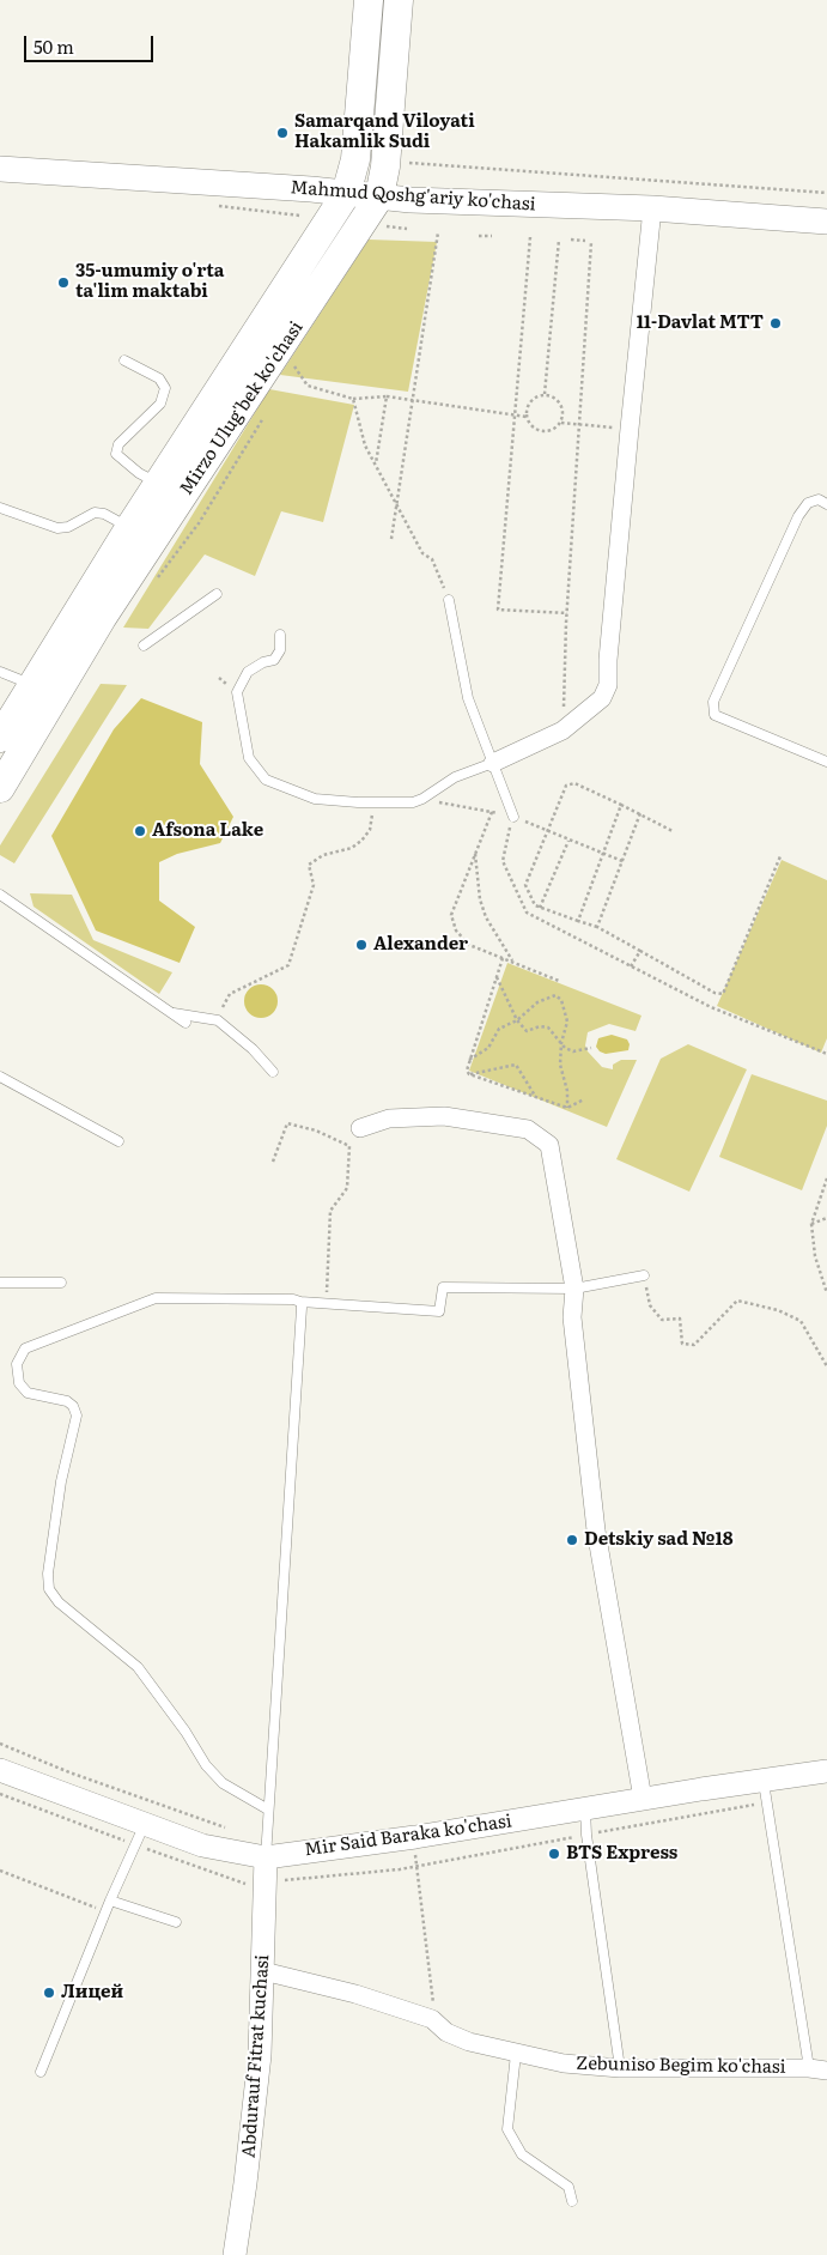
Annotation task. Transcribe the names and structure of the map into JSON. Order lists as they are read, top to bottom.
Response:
{
  "streets": {
    "main road": ["Mahmud Qoshg'ariy ko'chasi", "Mirzo Ulug'bek ko'chasi"],
    "street": ["Mir Said Baraka ko'chasi", "Abdurauf Fitrat kuchasi", "Zebuniso Begim ko'chasi"]
  },
  "crossings": [
    ["Mahmud Qoshg'ariy ko'chasi", "Mirzo Ulug'bek ko'chasi"],
    ["Mir Said Baraka ko'chasi", "Abdurauf Fitrat kuchasi"],
    ["Abdurauf Fitrat kuchasi", "Zebuniso Begim ko'chasi"]
  ],
  "places": [
    "Samarqand Viloyati Hakamlik Sudi",
    "35-umumiy o'rta ta'lim maktabi",
    "11-Davlat MTT",
    "Afsona Lake",
    "Alexander",
    "Detskiy sad №18",
    "BTS Express",
    "Лицей"
  ],
  "scale_bar": "50 m"
}
